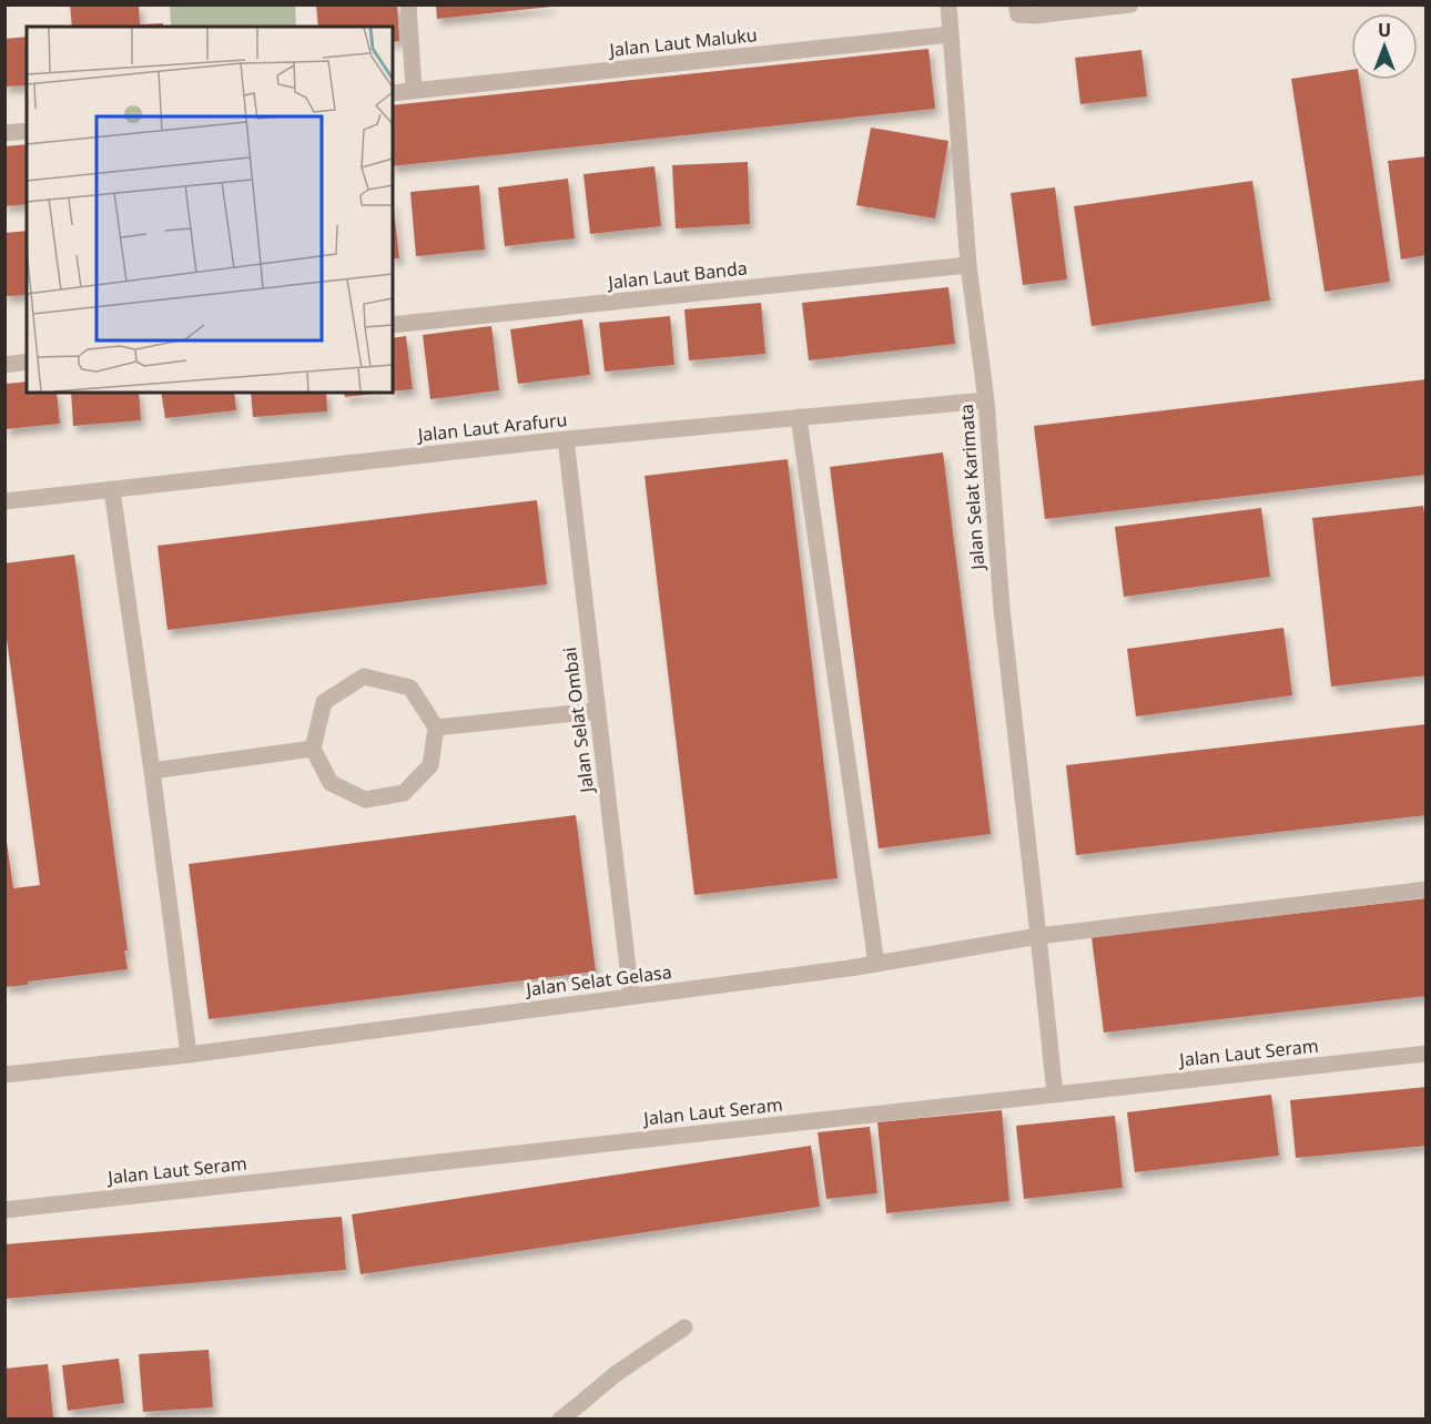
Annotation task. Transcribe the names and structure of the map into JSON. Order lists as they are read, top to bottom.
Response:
{
  "streets": {
    "lane": [
      "Jalan Laut Maluku",
      "Jalan Laut Banda",
      "Jalan Laut Arafuru",
      "Jalan Selat Karimata",
      "Jalan Selat Ombai",
      "Jalan Selat Gelasa",
      "Jalan Laut Seram"
    ]
  },
  "crossings": [
    ["Jalan Laut Maluku", "Jalan Selat Karimata"],
    ["Jalan Laut Banda", "Jalan Selat Karimata"],
    ["Jalan Laut Arafuru", "Jalan Selat Karimata"],
    ["Jalan Laut Arafuru", "Jalan Selat Ombai"],
    ["Jalan Selat Karimata", "Jalan Selat Gelasa"],
    ["Jalan Selat Ombai", "Jalan Selat Gelasa"]
  ],
  "north": "top"
}
